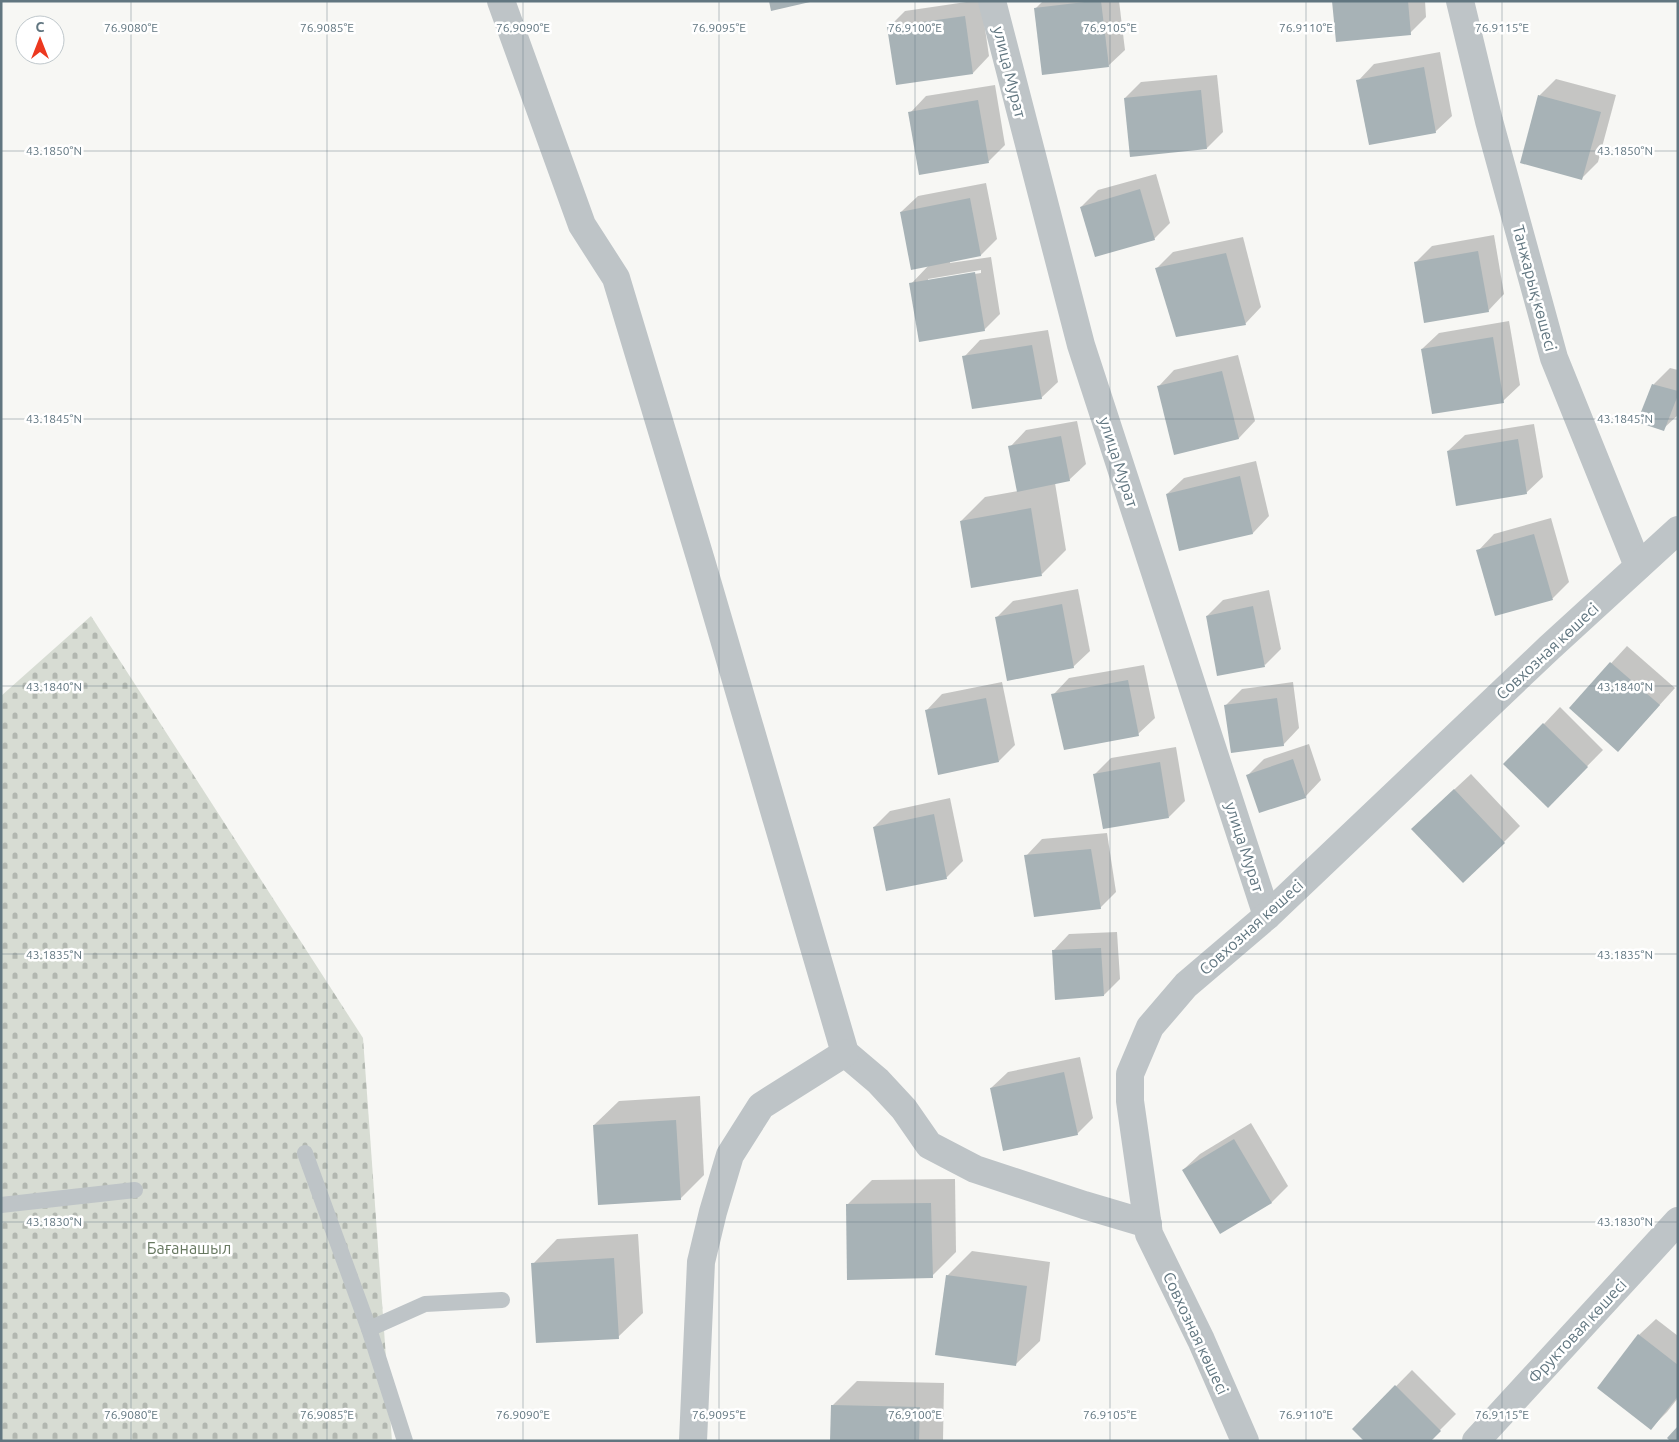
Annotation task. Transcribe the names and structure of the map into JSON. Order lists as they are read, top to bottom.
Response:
{
  "streets": {
    "street": [
      "улица Мурат",
      "Танжарық көшесі",
      "Совхозная көшесі",
      "Фруктовая көшесі"
    ]
  },
  "crossings": [
    ["улица Мурат", "Совхозная көшесі"],
    ["Танжарық көшесі", "Совхозная көшесі"]
  ],
  "parks": ["Бағанашыл"],
  "north": "top",
  "coordinates": [
    "76.9080°E",
    "76.9085°E",
    "76.9090°E",
    "76.9095°E",
    "76.9100°E",
    "76.9105°E",
    "76.9110°E",
    "76.9115°E",
    "43.1850°N",
    "43.1845°N",
    "43.1840°N",
    "43.1835°N",
    "43.1830°N"
  ]
}
